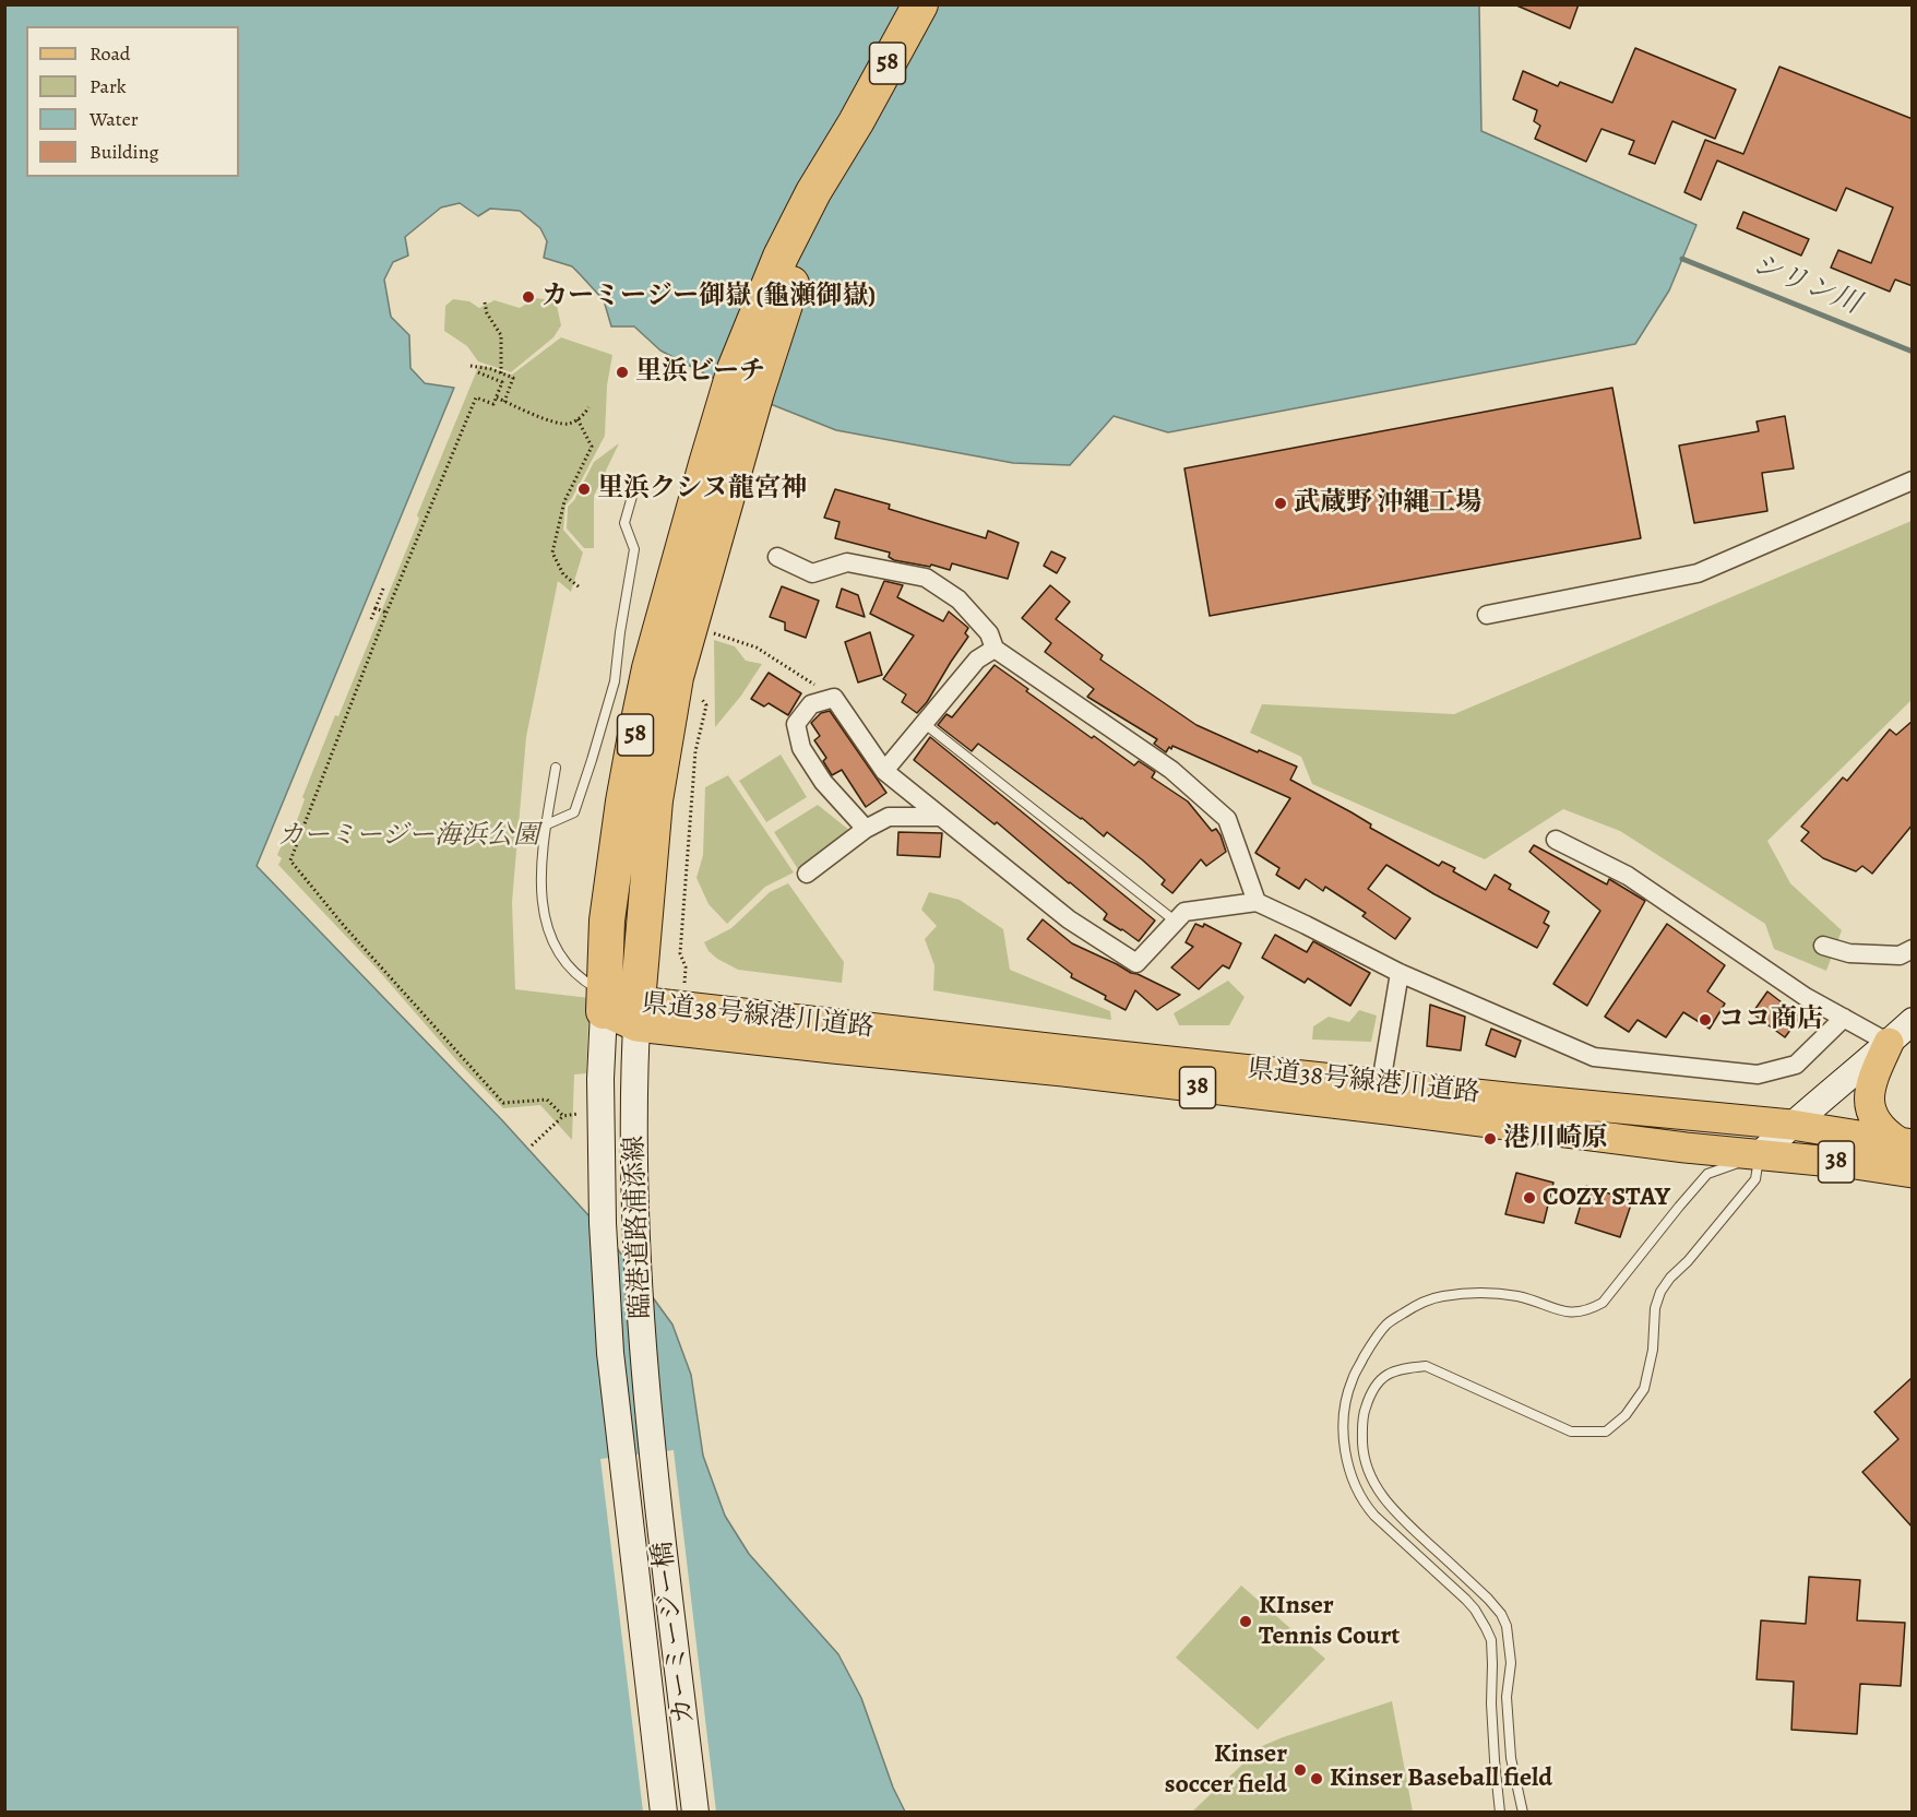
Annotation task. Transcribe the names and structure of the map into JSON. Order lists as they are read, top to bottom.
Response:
{
  "streets": {
    "highway": ["58"],
    "main road": ["県道38号線港川道路", "38"],
    "street": ["臨港道路浦添線", "カーミージー橋"]
  },
  "crossings": [
    ["58", "県道38号線港川道路"],
    ["58", "臨港道路浦添線"],
    ["県道38号線港川道路", "臨港道路浦添線"],
    ["臨港道路浦添線", "カーミージー橋"]
  ],
  "water": ["シリン川"],
  "parks": ["カーミージー海浜公園"],
  "places": [
    "カーミージー御嶽 (龜瀬御嶽)",
    "里浜ビーチ",
    "里浜クシヌ龍宮神",
    "武蔵野 沖縄工場",
    "ココ商店",
    "港川崎原",
    "COZY STAY",
    "KInser Tennis Court",
    "Kinser soccer field",
    "Kinser Baseball field"
  ],
  "legend": [
    "Road",
    "Park",
    "Water",
    "Building"
  ]
}
